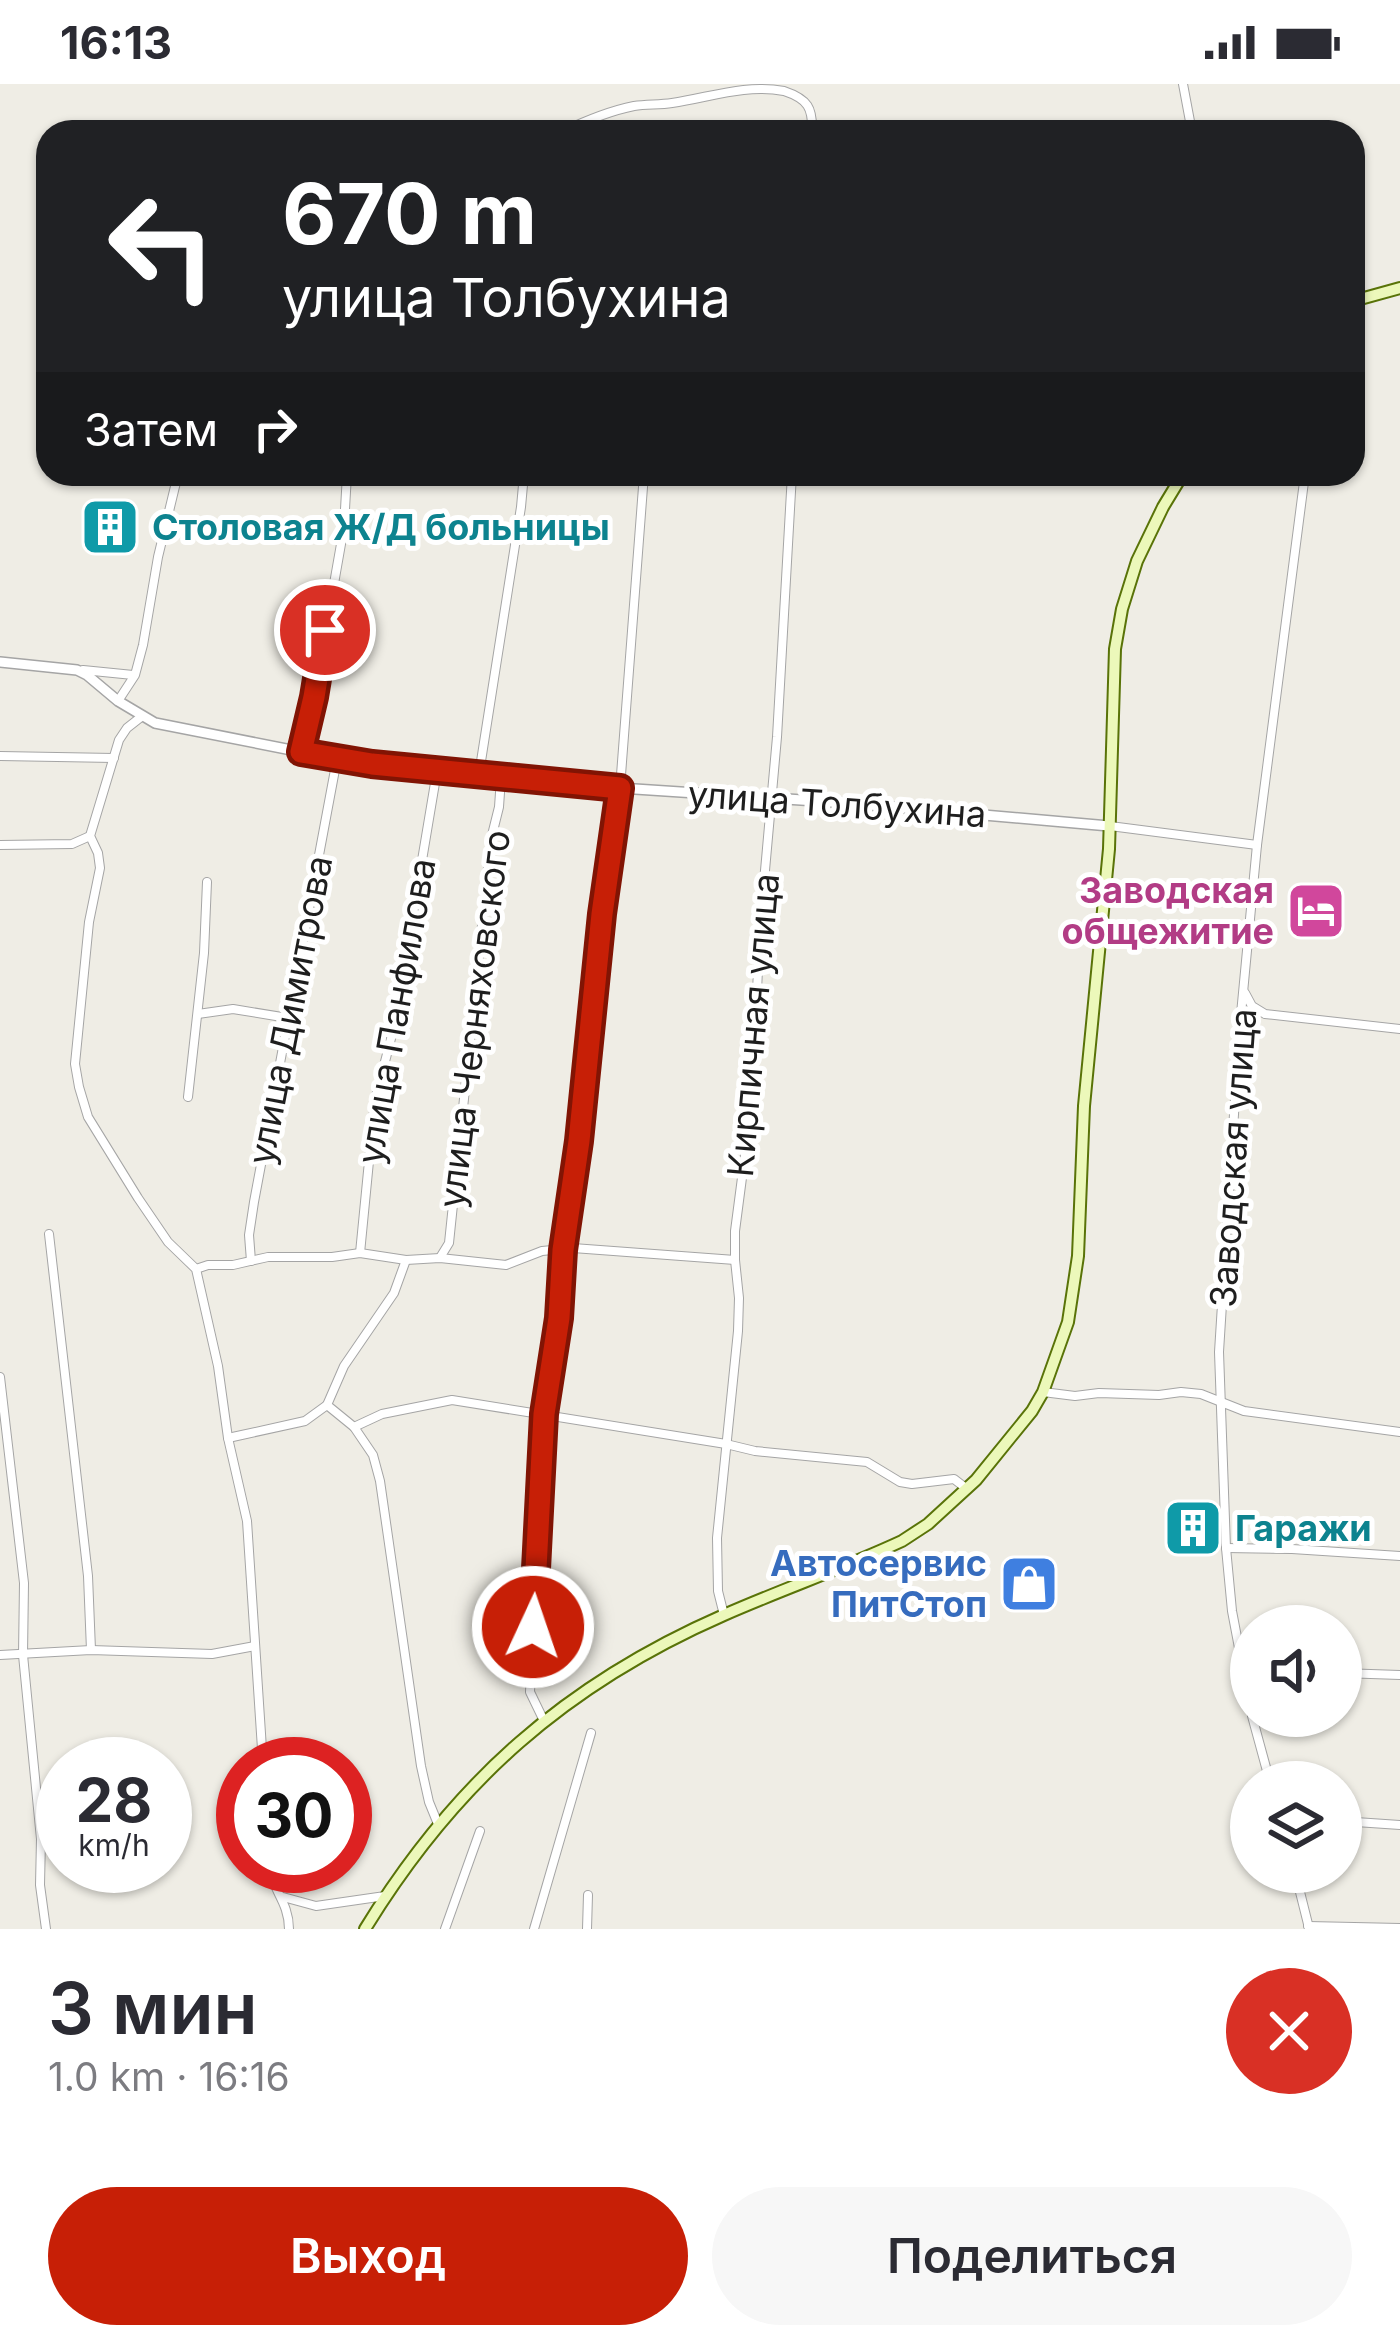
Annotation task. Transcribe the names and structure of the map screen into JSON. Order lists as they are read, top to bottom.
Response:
{
  "streets": {
    "street": [
      "улица Толбухина",
      "улица Димитрова",
      "улица Панфилова",
      "улица Черняховского",
      "Кирпичная улица",
      "Заводская улица"
    ]
  },
  "crossings": [
    ["улица Толбухина", "улица Димитрова"],
    ["улица Толбухина", "улица Панфилова"],
    ["улица Толбухина", "улица Черняховского"],
    ["улица Толбухина", "Кирпичная улица"],
    ["улица Толбухина", "Заводская улица"]
  ],
  "places": {
    "building": ["Столовая Ж/Д больницы", "Гаражи"],
    "hotel": ["Заводская общежитие"],
    "shop": ["Автосервис ПитСтоп"]
  },
  "page": {
    "status": "16:13",
    "turn": ["670 m", "улица Толбухина"],
    "then": "Затем",
    "speed": "28 km/h",
    "limit": "30",
    "heading": ["3 мин", "1.0 km · 16:16"],
    "buttons": ["Выход", "Поделиться"]
  }
}
